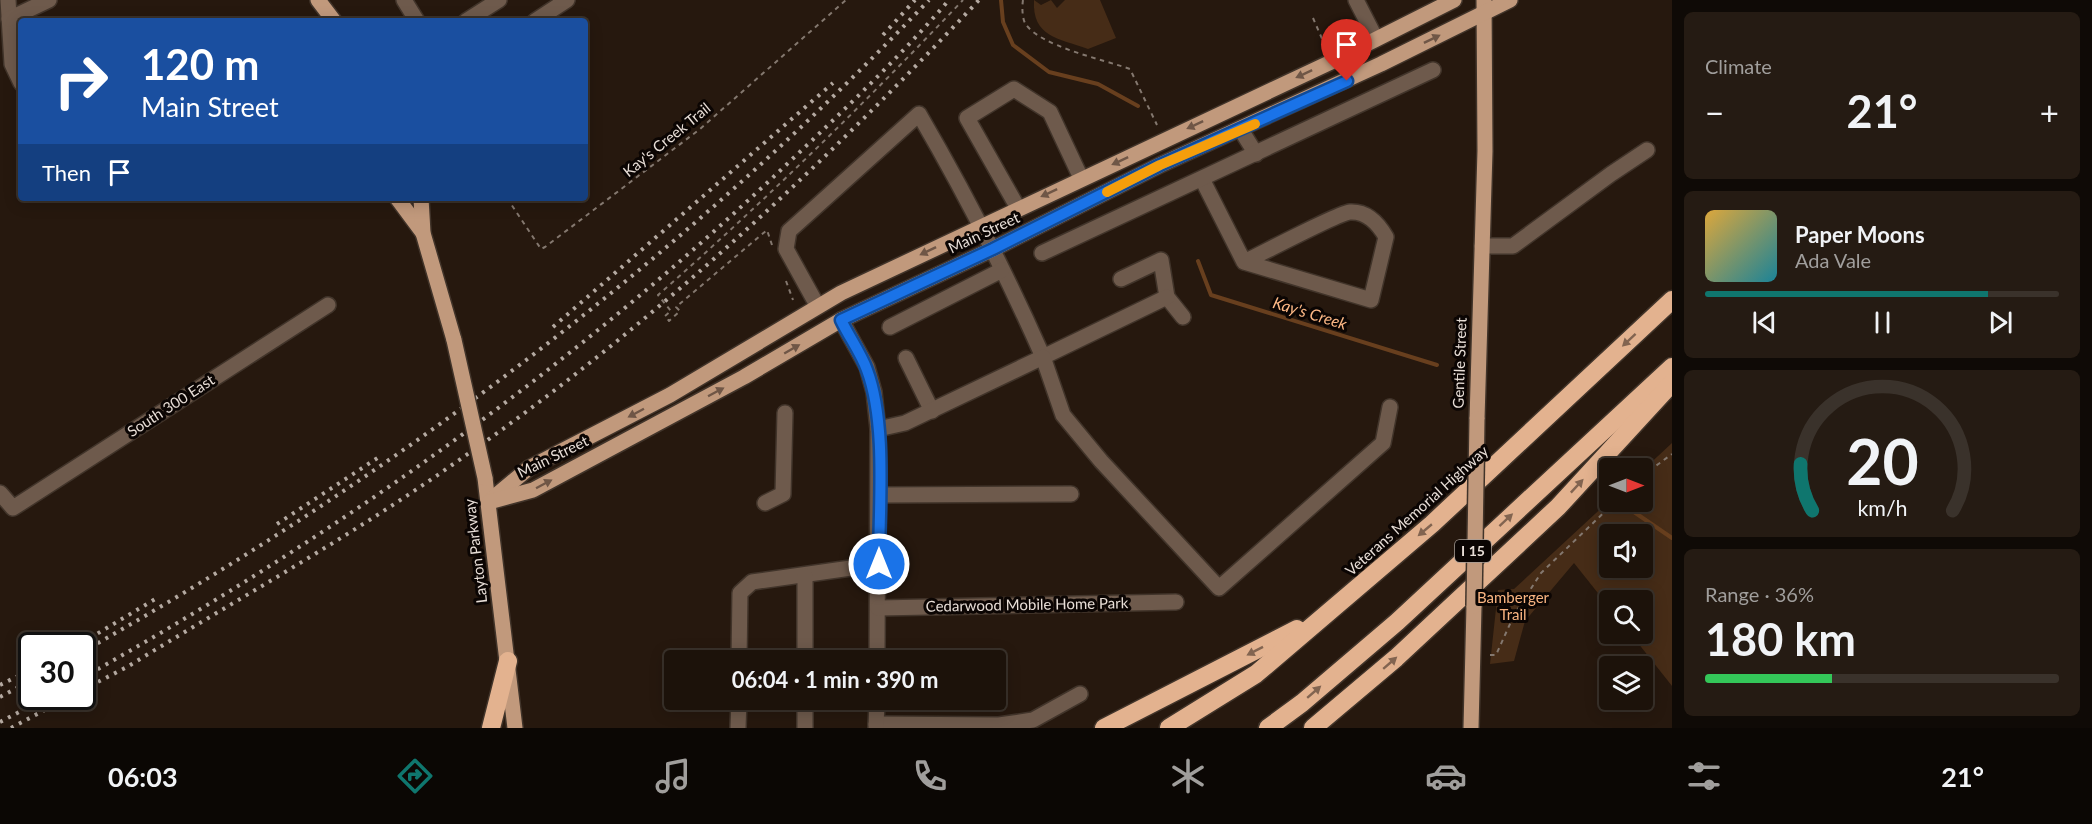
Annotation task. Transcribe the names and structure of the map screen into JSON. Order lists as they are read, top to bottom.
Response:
{
  "streets": {
    "highway": ["Veterans Memorial Highway", "I 15"],
    "main road": ["Main Street", "Gentile Street", "Layton Parkway"],
    "street": ["South 300 East", "Cedarwood Mobile Home Park"],
    "path": ["Kay's Creek Trail"]
  },
  "crossings": [
    ["Main Street", "Gentile Street"],
    ["Main Street", "Layton Parkway"]
  ],
  "water": ["Kay's Creek"],
  "parks": ["Bamberger Trail"],
  "north": "right",
  "page": {
    "tile": [
      "Climate",
      ["Range · 36%", "180 km"]
    ],
    "turn": ["120 m", "Main Street"],
    "heat": ["−", "21°", "+"],
    "then": "Then",
    "song": ["Paper Moons", "Ada Vale"],
    "limit": "30",
    "trip": "06:04 · 1 min · 390 m",
    "tabs": ["06:03", "21°"],
    "gauge": ["20", "km/h"]
  }
}
